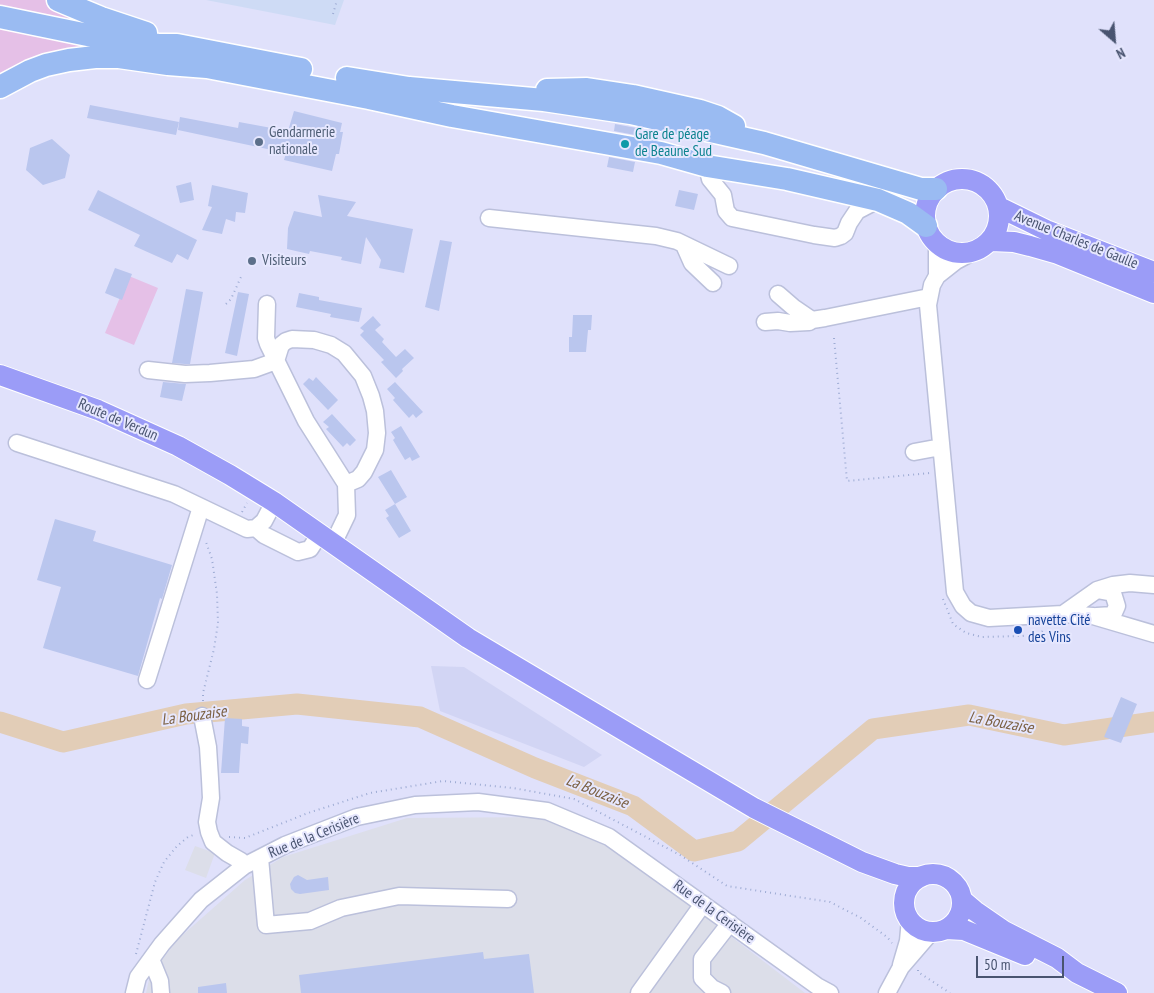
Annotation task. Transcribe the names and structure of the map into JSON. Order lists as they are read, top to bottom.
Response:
{
  "streets": {
    "main road": ["Avenue Charles de Gaulle", "Route de Verdun"],
    "street": ["Rue de la Cerisière"]
  },
  "water": ["La Bouzaise"],
  "places": [
    "Gendarmerie nationale",
    "Gare de péage de Beaune Sud",
    "Visiteurs",
    "navette Cité des Vins"
  ],
  "scale_bar": "50 m",
  "north": "bottom right"
}
